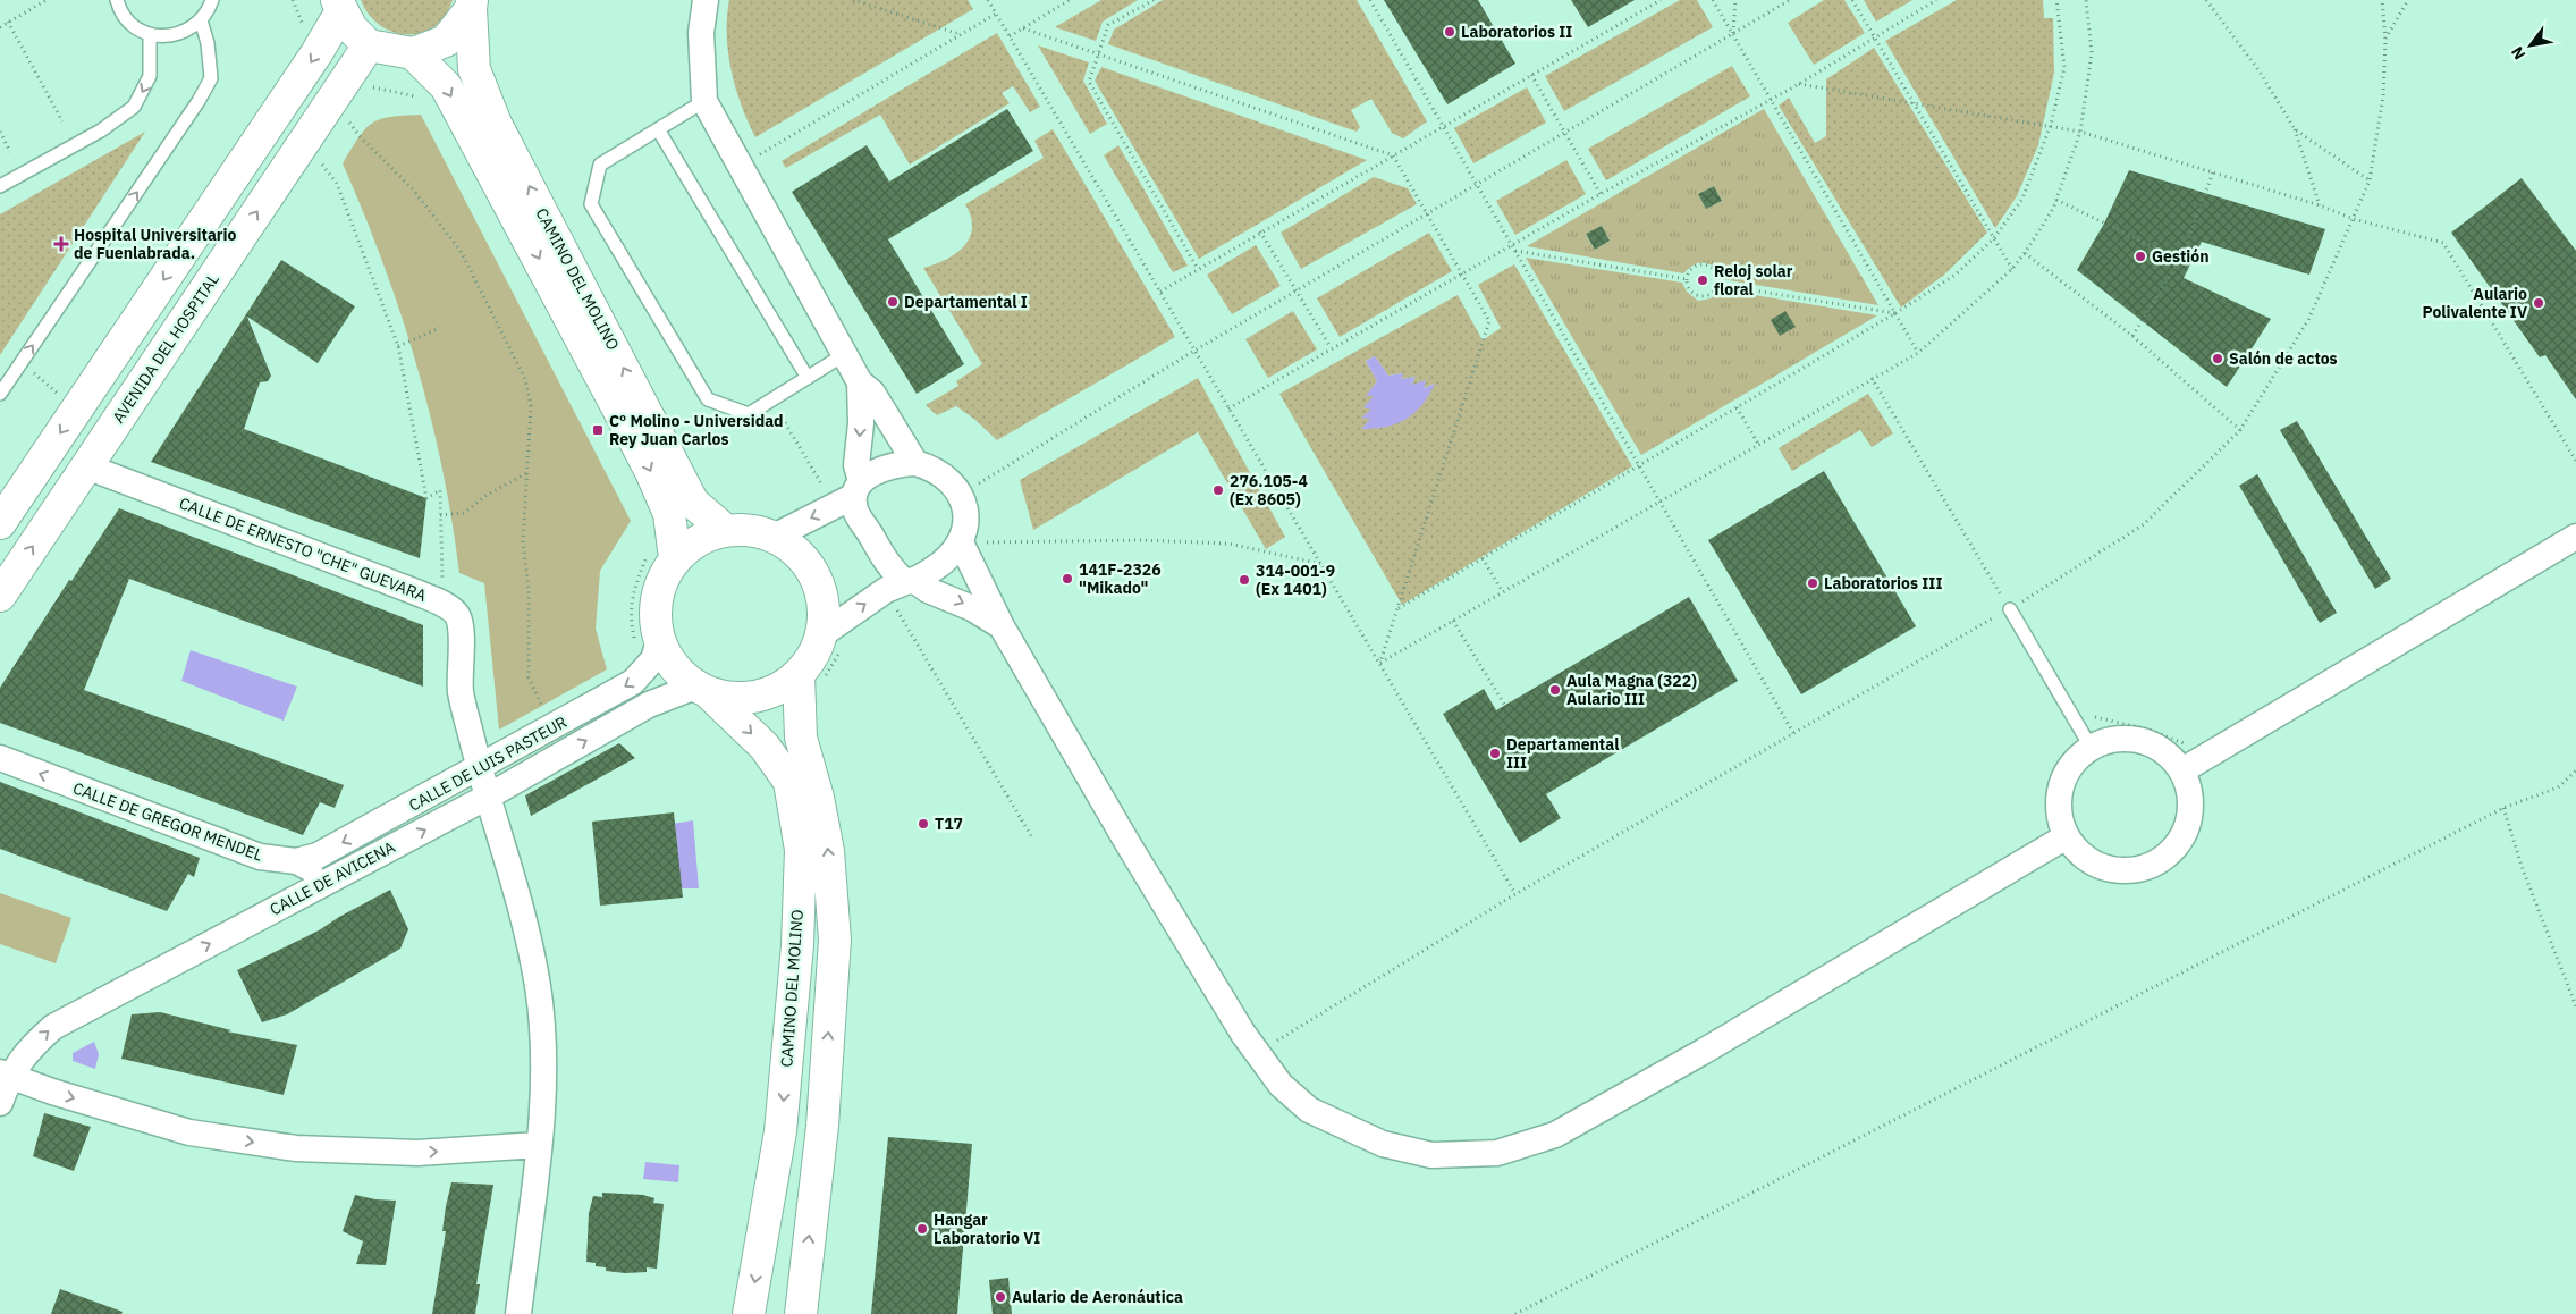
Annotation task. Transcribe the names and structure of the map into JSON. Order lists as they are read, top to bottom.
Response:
{
  "streets": {
    "main road": ["CAMINO DEL MOLINO", "AVENIDA DEL HOSPITAL"],
    "street": [
      "CALLE DE ERNESTO \"CHE\" GUEVARA",
      "CALLE DE LUIS PASTEUR",
      "CALLE DE GREGOR MENDEL",
      "CALLE DE AVICENA"
    ]
  },
  "crossings": [
    ["CAMINO DEL MOLINO", "CALLE DE LUIS PASTEUR"],
    ["CAMINO DEL MOLINO", "CALLE DE AVICENA"],
    ["AVENIDA DEL HOSPITAL", "CALLE DE ERNESTO \"CHE\" GUEVARA"],
    ["CALLE DE ERNESTO \"CHE\" GUEVARA", "CALLE DE LUIS PASTEUR"],
    ["CALLE DE ERNESTO \"CHE\" GUEVARA", "CALLE DE AVICENA"],
    ["CALLE DE LUIS PASTEUR", "CALLE DE GREGOR MENDEL"],
    ["CALLE DE LUIS PASTEUR", "CALLE DE AVICENA"]
  ],
  "one_way": ["CALLE DE LUIS PASTEUR", "CALLE DE GREGOR MENDEL", "CALLE DE AVICENA"],
  "places": {
    "other": [
      "Laboratorios II",
      "Gestión",
      "Reloj solar floral",
      "Departamental I",
      "Aulario Polivalente IV",
      "Salón de actos",
      "276.105-4 (Ex 8605)",
      "141F-2326 \"Mikado\"",
      "314-001-9 (Ex 1401)",
      "Laboratorios III",
      "Aula Magna (322) Aulario III",
      "Departamental III",
      "T17",
      "Hangar Laboratorio VI",
      "Aulario de Aeronáutica"
    ],
    "health": ["Hospital Universitario de Fuenlabrada."],
    "transit": ["Cº Molino - Universidad Rey Juan Carlos"]
  },
  "north": "bottom left"
}
